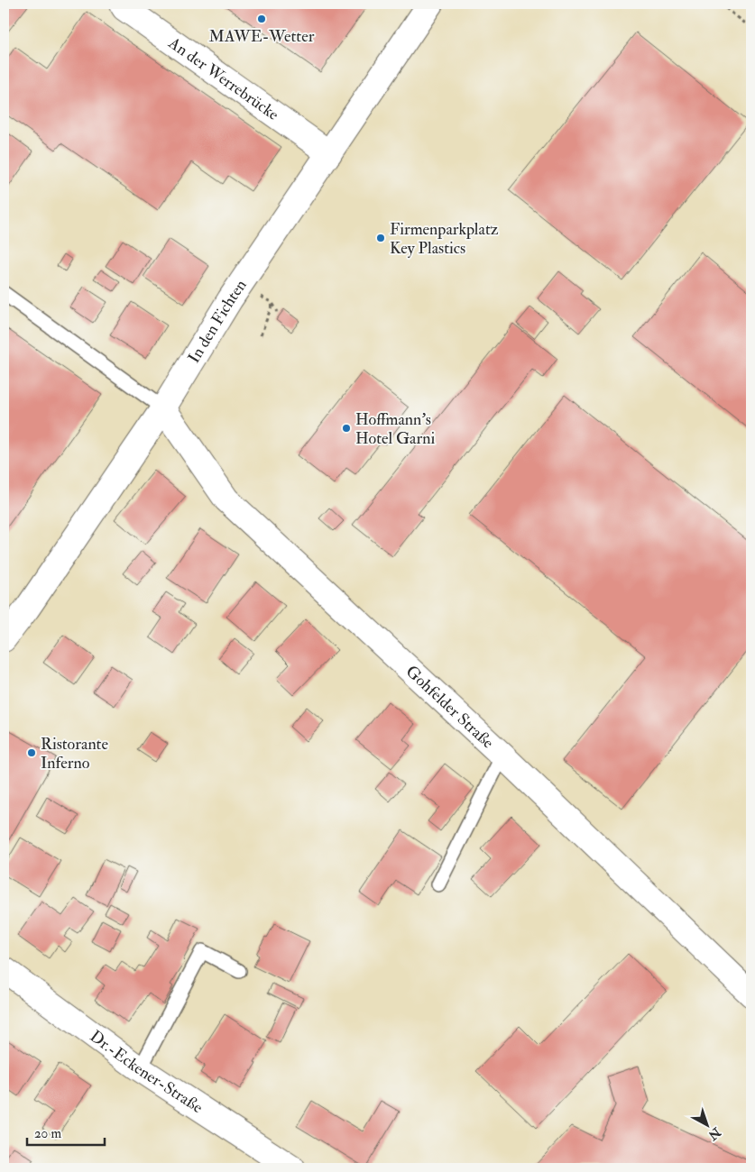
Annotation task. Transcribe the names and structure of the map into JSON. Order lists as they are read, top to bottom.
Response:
{
  "streets": {
    "street": [
      "An der Werrebrücke",
      "In den Fichten",
      "Gohfelder Straße",
      "Dr.-Eckener-Straße"
    ]
  },
  "crossings": [
    ["An der Werrebrücke", "In den Fichten"],
    ["In den Fichten", "Gohfelder Straße"]
  ],
  "places": [
    "MAWE-Wetter",
    "Firmenparkplatz Key Plastics",
    "Hoffmann's Hotel Garni",
    "Ristorante Inferno"
  ],
  "scale_bar": "20 m",
  "north": "bottom right"
}
